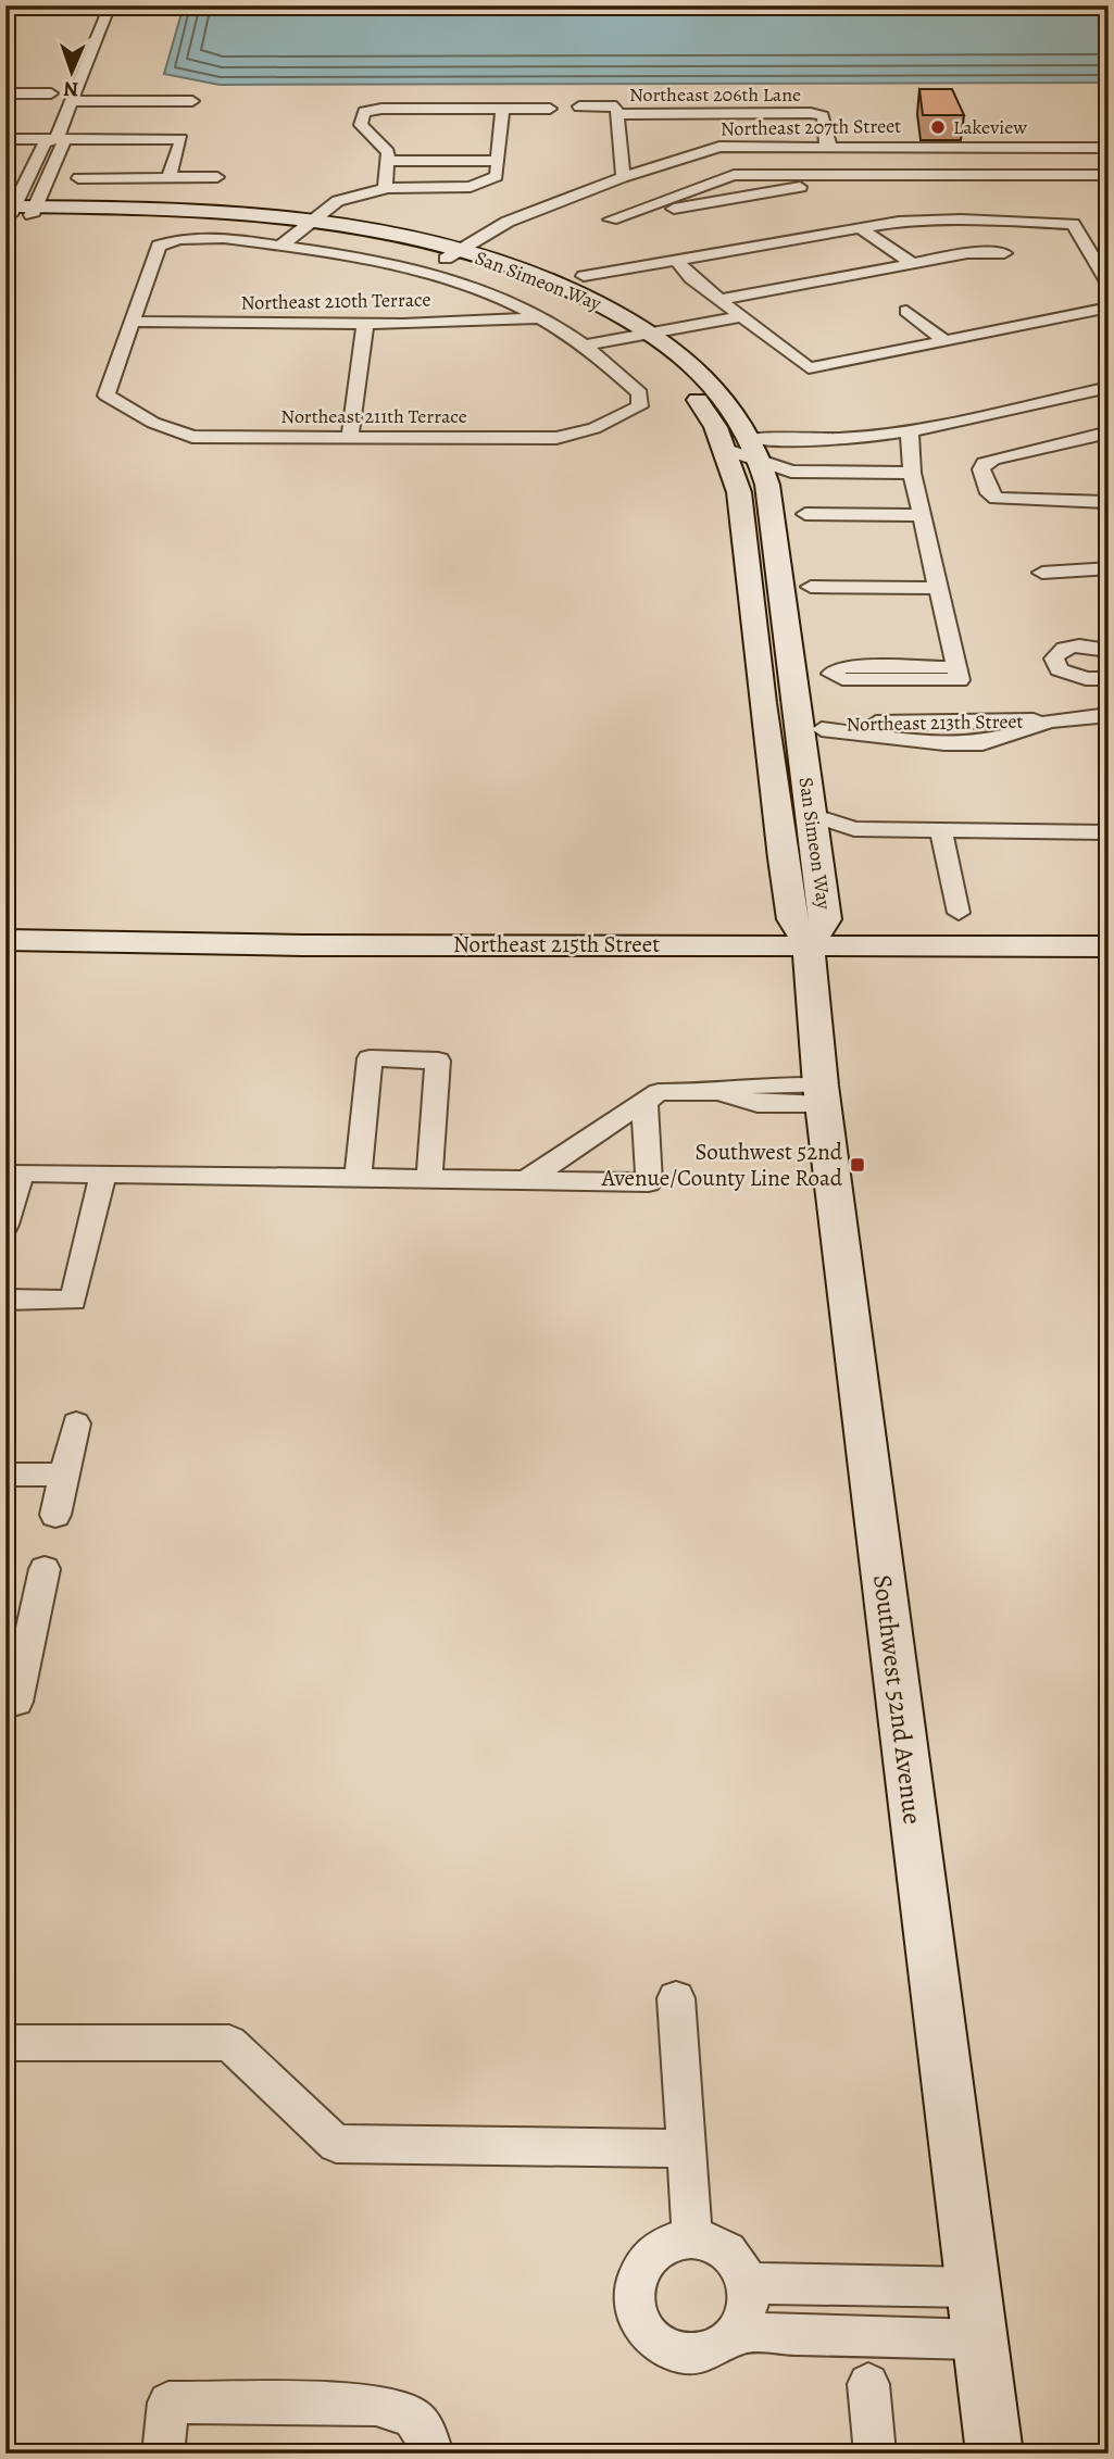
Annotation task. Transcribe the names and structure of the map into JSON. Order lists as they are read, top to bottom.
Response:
{
  "streets": {
    "street": [
      "Northeast 206th Lane",
      "Northeast 207th Street",
      "San Simeon Way",
      "Northeast 210th Terrace",
      "Northeast 211th Terrace",
      "Northeast 213th Street",
      "Northeast 215th Street",
      "Southwest 52nd Avenue"
    ]
  },
  "crossings": [
    ["Northeast 206th Lane", "Northeast 207th Street"],
    ["Northeast 207th Street", "San Simeon Way"],
    ["San Simeon Way", "Northeast 213th Street"],
    ["San Simeon Way", "Northeast 215th Street"],
    ["San Simeon Way", "Southwest 52nd Avenue"],
    ["Northeast 210th Terrace", "Northeast 211th Terrace"],
    ["Northeast 215th Street", "Southwest 52nd Avenue"]
  ],
  "places": {
    "other": ["Lakeview"],
    "transit": ["Southwest 52nd Avenue/County Line Road"]
  },
  "north": "bottom"
}
